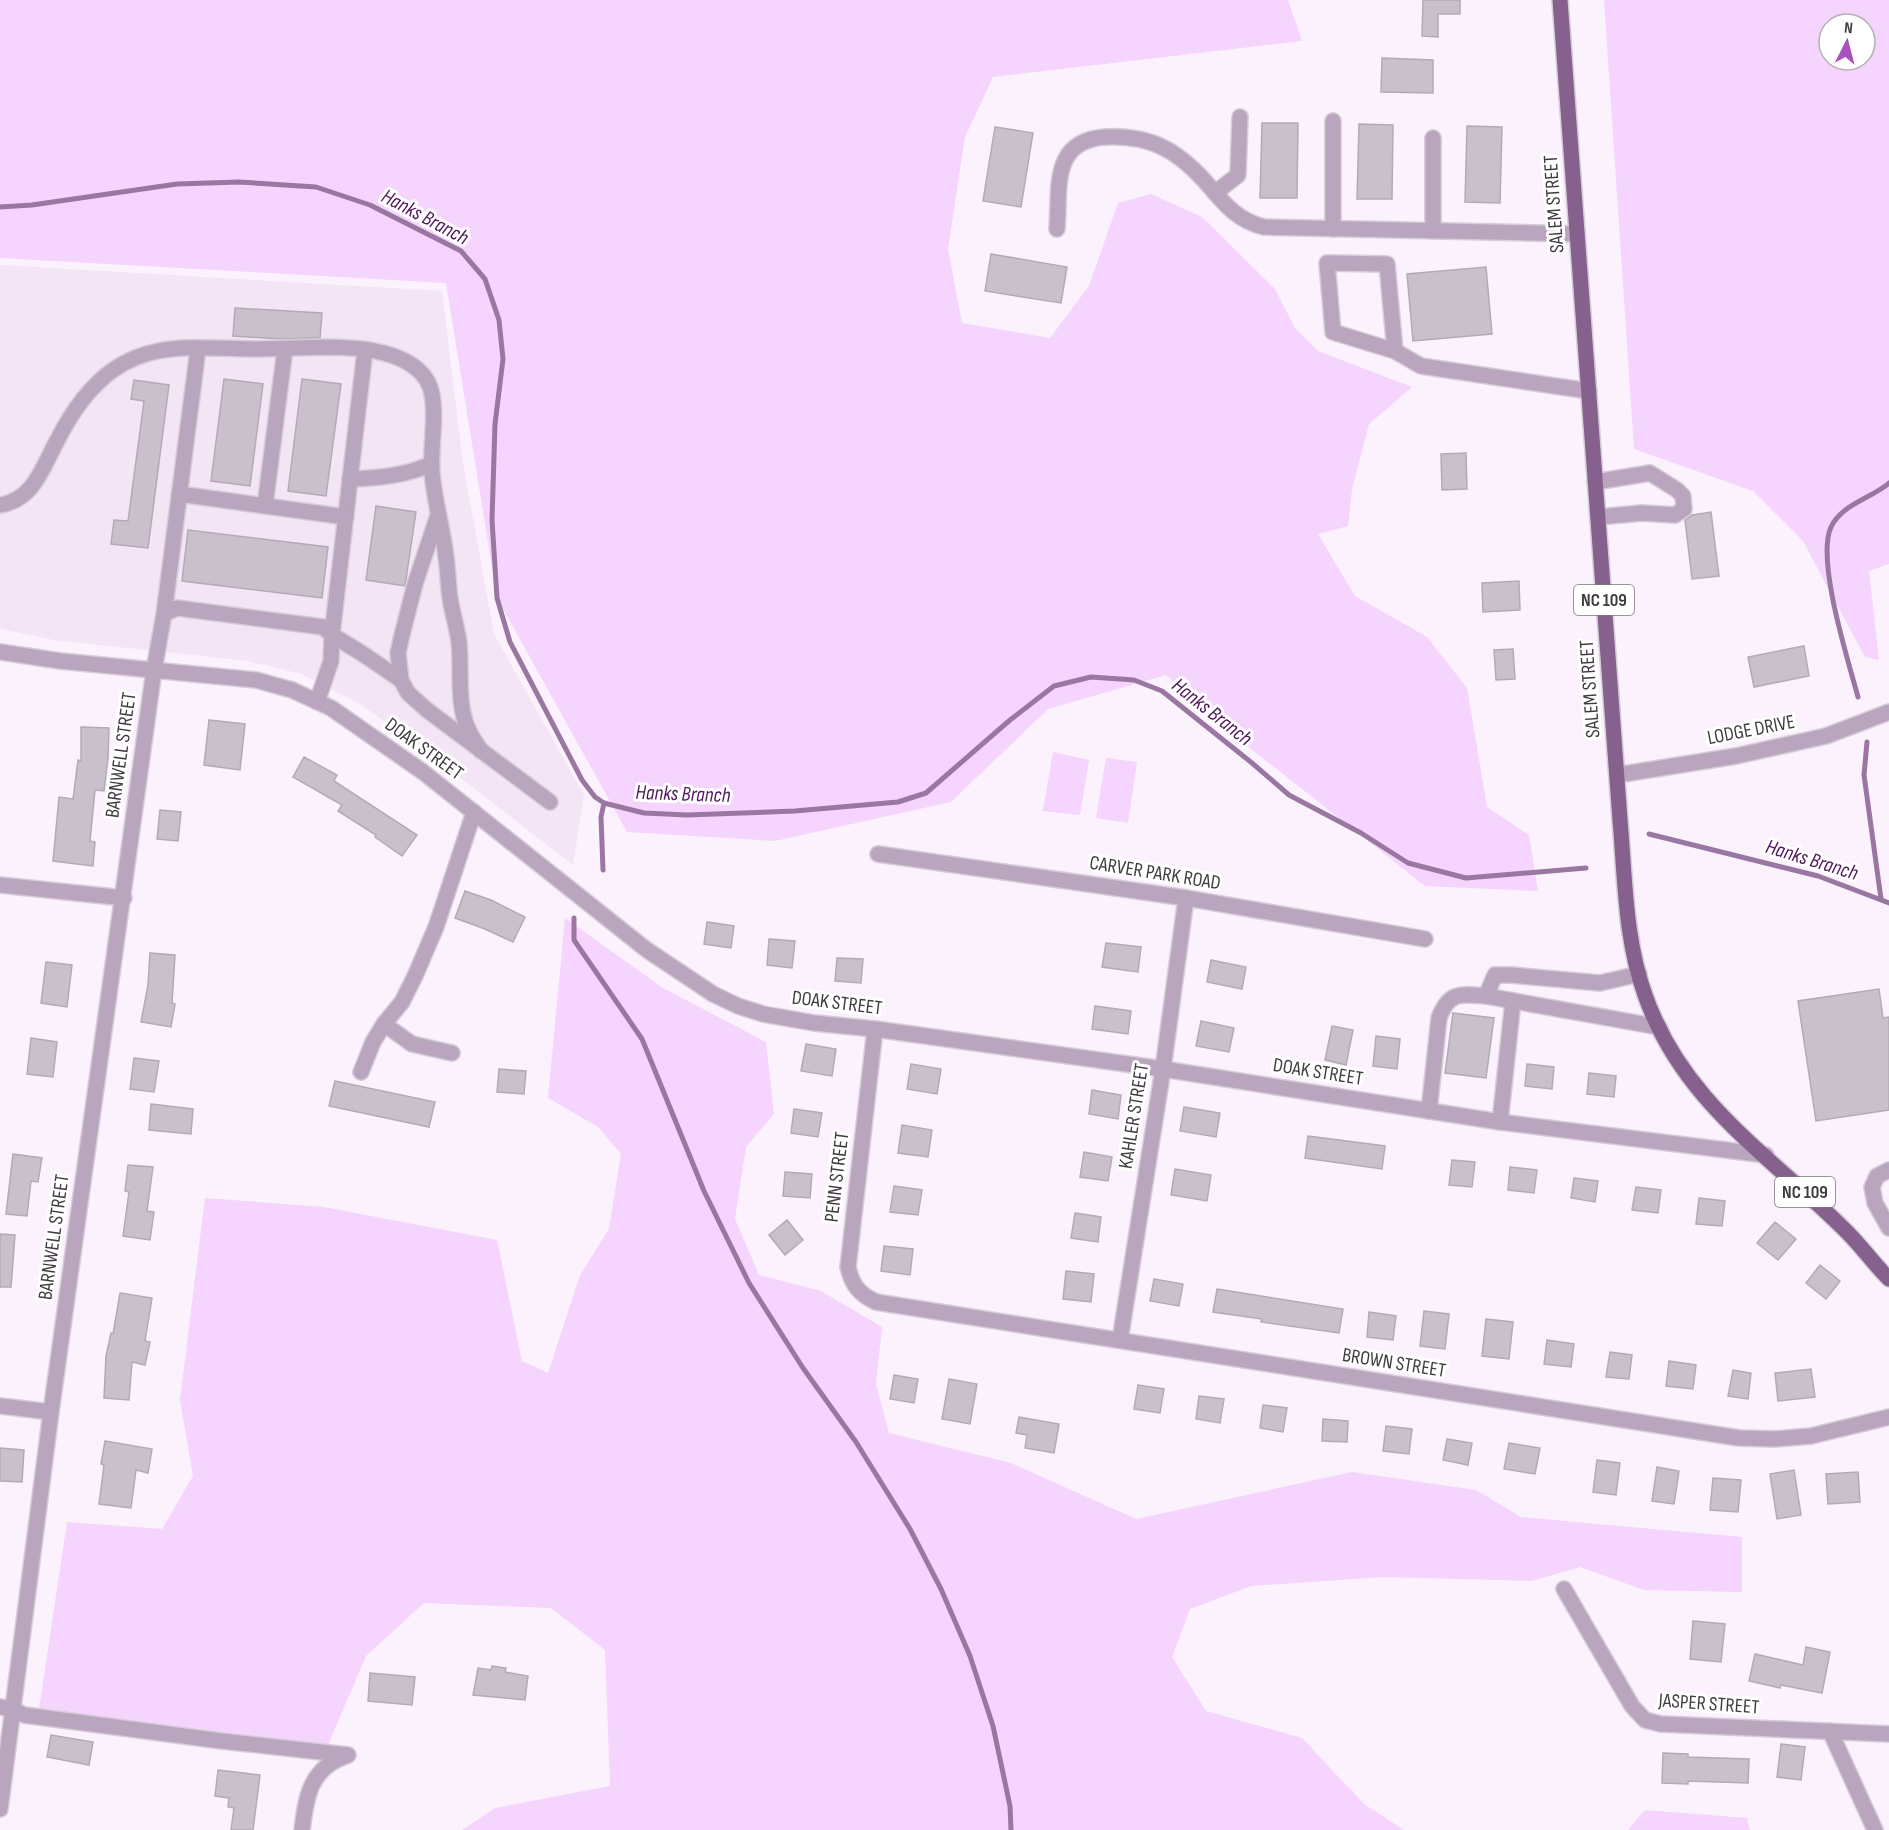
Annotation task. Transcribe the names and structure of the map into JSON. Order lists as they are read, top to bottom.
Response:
{
  "streets": {
    "main road": ["SALEM STREET", "NC 109"],
    "street": [
      "LODGE DRIVE",
      "DOAK STREET",
      "BARNWELL STREET",
      "CARVER PARK ROAD",
      "KAHLER STREET",
      "PENN STREET",
      "BROWN STREET",
      "JASPER STREET"
    ]
  },
  "crossings": [
    ["SALEM STREET", "LODGE DRIVE"],
    ["SALEM STREET", "DOAK STREET"],
    ["DOAK STREET", "BARNWELL STREET"],
    ["DOAK STREET", "KAHLER STREET"],
    ["DOAK STREET", "PENN STREET"],
    ["CARVER PARK ROAD", "KAHLER STREET"],
    ["KAHLER STREET", "BROWN STREET"],
    ["PENN STREET", "BROWN STREET"]
  ],
  "water": ["Hanks Branch"],
  "north": "top"
}
